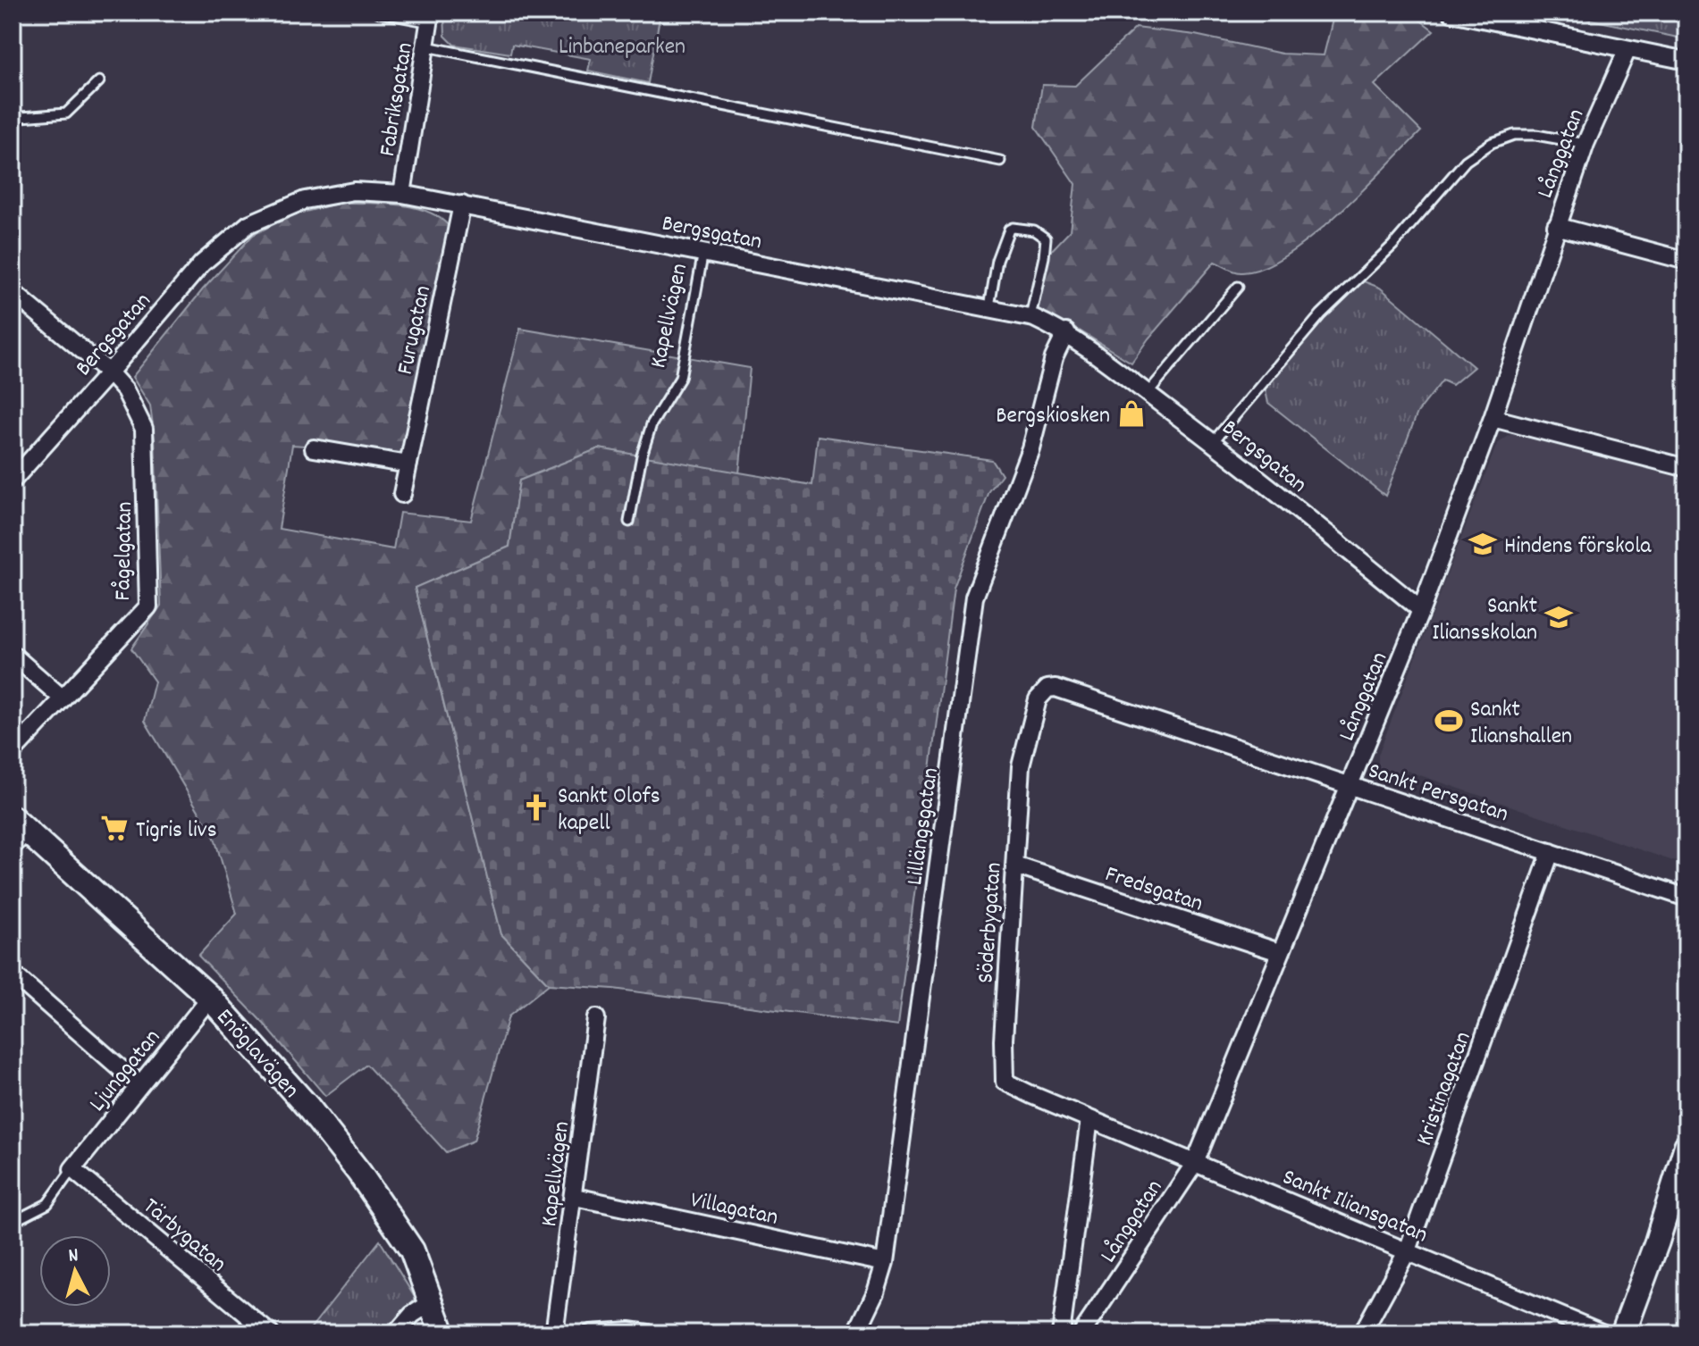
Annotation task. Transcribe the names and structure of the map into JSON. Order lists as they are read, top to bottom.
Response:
{
  "streets": {
    "street": [
      "Fabriksgatan",
      "Långgatan",
      "Bergsgatan",
      "Kapellvägen",
      "Furugatan",
      "Fågelgatan",
      "Sankt Persgatan",
      "Lillängsgatan",
      "Fredsgatan",
      "Söderbygatan",
      "Enöglavägen",
      "Ljunggatan",
      "Kristinagatan",
      "Sankt Iliansgatan",
      "Villagatan",
      "Tärbygatan"
    ]
  },
  "crossings": [
    ["Fabriksgatan", "Bergsgatan"],
    ["Långgatan", "Bergsgatan"],
    ["Långgatan", "Sankt Persgatan"],
    ["Långgatan", "Fredsgatan"],
    ["Långgatan", "Söderbygatan"],
    ["Långgatan", "Sankt Iliansgatan"],
    ["Bergsgatan", "Kapellvägen"],
    ["Bergsgatan", "Furugatan"],
    ["Bergsgatan", "Fågelgatan"],
    ["Bergsgatan", "Lillängsgatan"],
    ["Kapellvägen", "Villagatan"],
    ["Sankt Persgatan", "Söderbygatan"],
    ["Sankt Persgatan", "Kristinagatan"],
    ["Lillängsgatan", "Villagatan"],
    ["Fredsgatan", "Söderbygatan"],
    ["Söderbygatan", "Sankt Iliansgatan"],
    ["Enöglavägen", "Ljunggatan"],
    ["Ljunggatan", "Tärbygatan"],
    ["Kristinagatan", "Sankt Iliansgatan"]
  ],
  "parks": ["Linbaneparken"],
  "places": {
    "shop": ["Bergskiosken"],
    "school or university": ["Hindens förskola", "Sankt Iliansskolan"],
    "sports": ["Sankt Ilianshallen"],
    "church": ["Sankt Olofs kapell"],
    "supermarket": ["Tigris livs"]
  },
  "north": "top"
}
